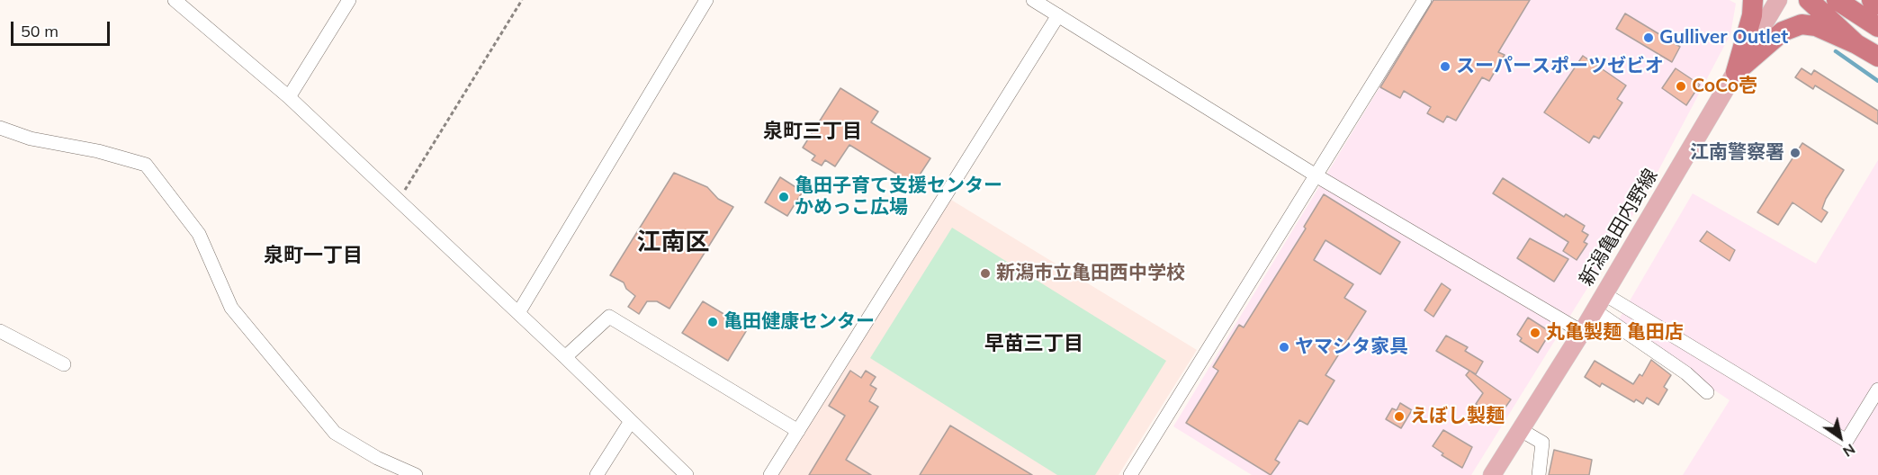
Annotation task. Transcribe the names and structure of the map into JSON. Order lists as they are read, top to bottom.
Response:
{
  "streets": {
    "main road": ["新潟亀田内野線"]
  },
  "districts": [
    "泉町三丁目",
    "江南区",
    "泉町一丁目",
    "早苗三丁目"
  ],
  "places": [
    "Gulliver Outlet",
    "スーパースポーツゼビオ",
    "CoCo壱",
    "江南警察署",
    "亀田子育て支援センター かめっこ広場",
    "新潟市立亀田西中学校",
    "亀田健康センター",
    "丸亀製麺 亀田店",
    "ヤマシタ家具",
    "えぼし製麺"
  ],
  "scale_bar": "50 m",
  "north": "bottom right"
}
